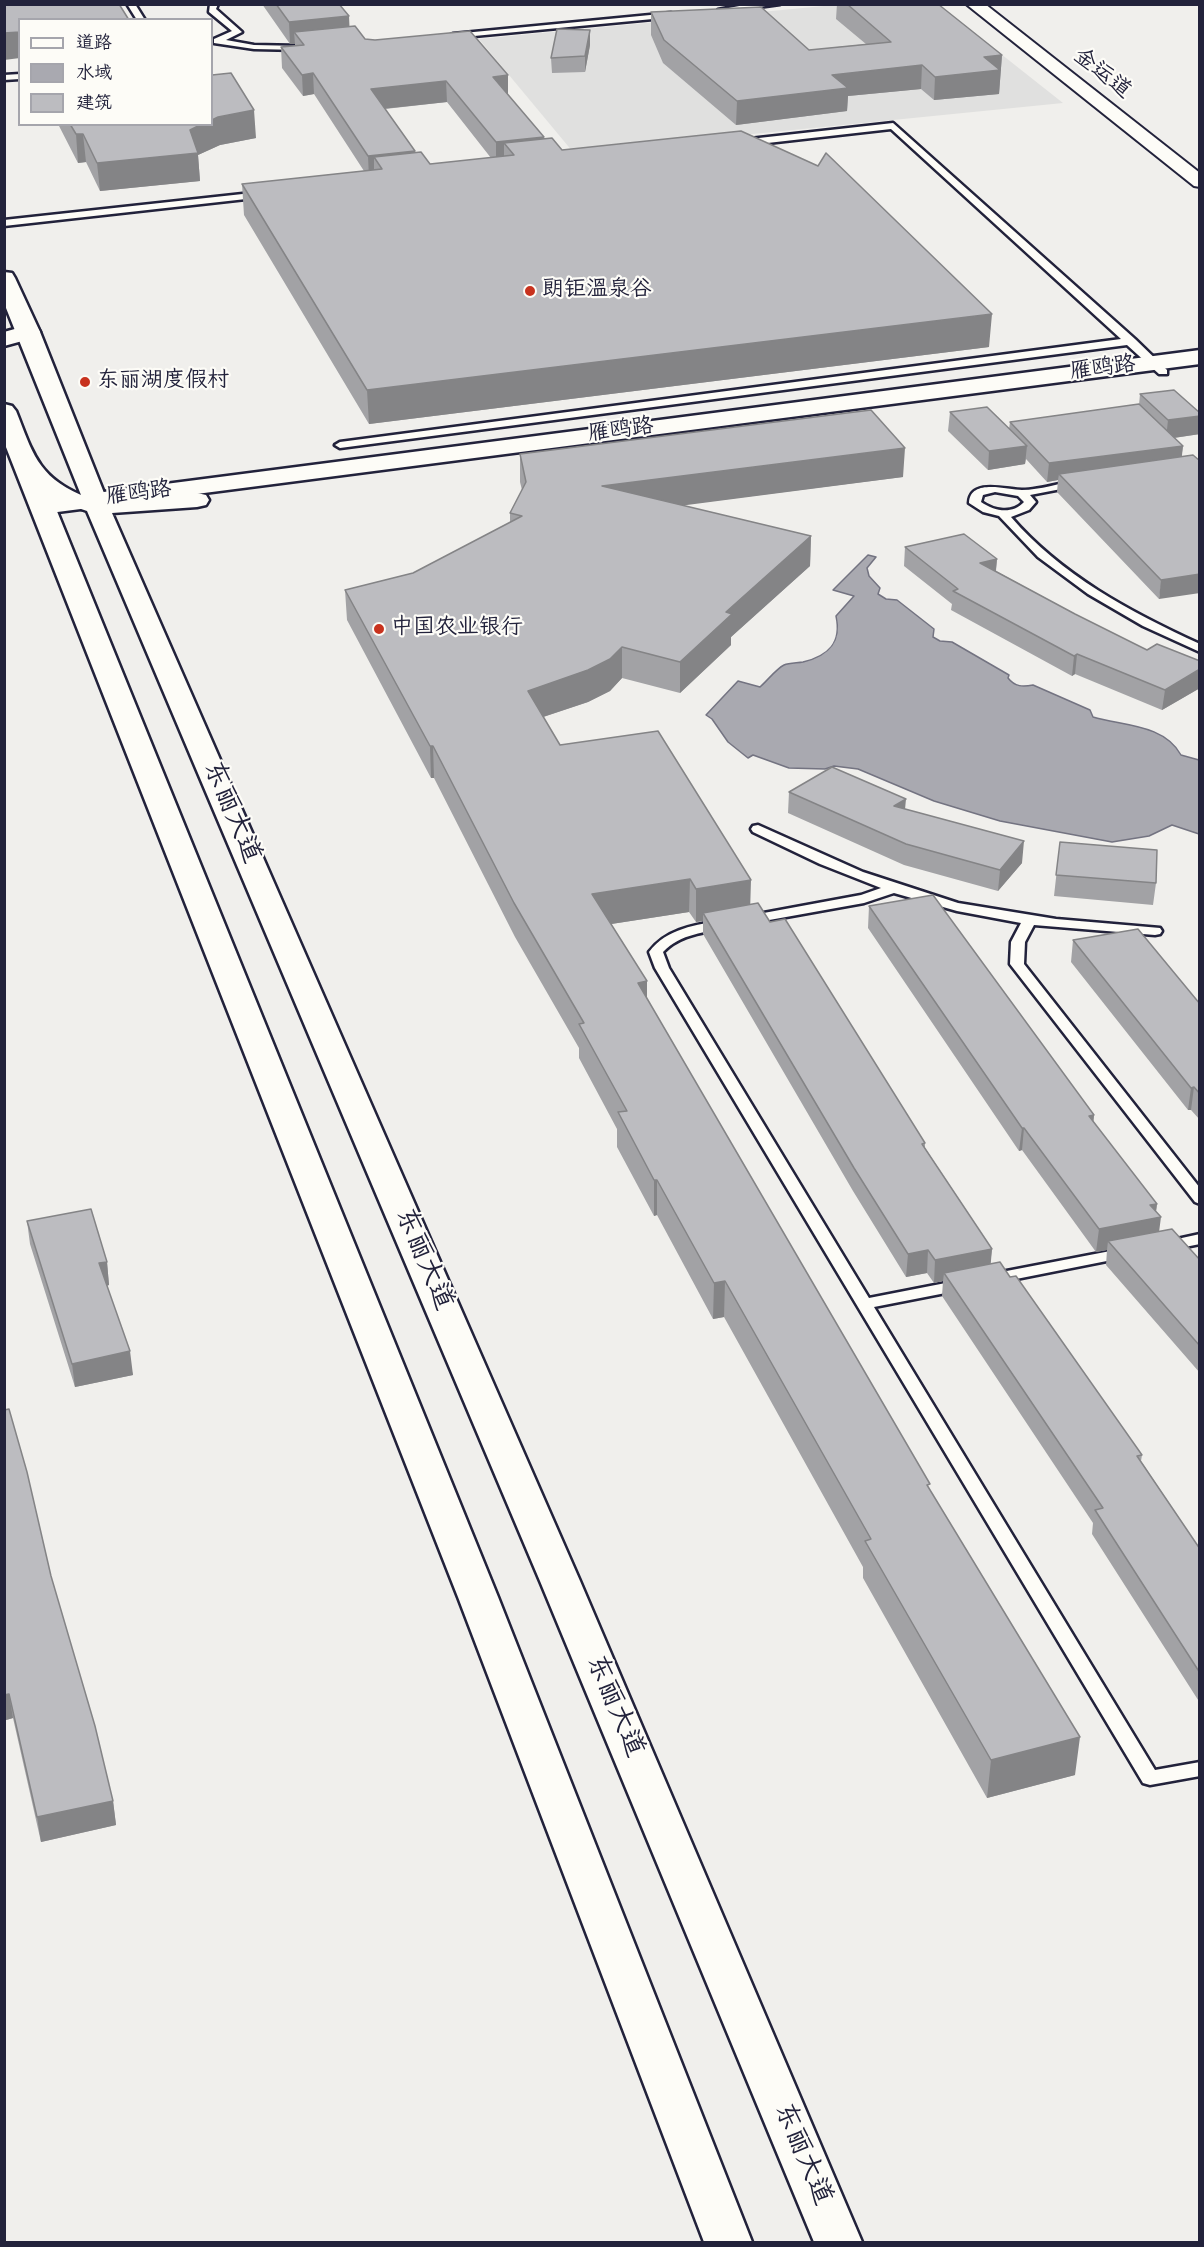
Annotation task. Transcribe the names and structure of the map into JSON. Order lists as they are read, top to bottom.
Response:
{
  "streets": {
    "main road": ["雁鸥路", "东丽大道"],
    "street": ["金运道"]
  },
  "crossings": [
    ["雁鸥路", "东丽大道"]
  ],
  "places": ["朗钜温泉谷", "东丽湖度假村", "中国农业银行"],
  "legend": ["道路", "水域", "建筑"]
}
